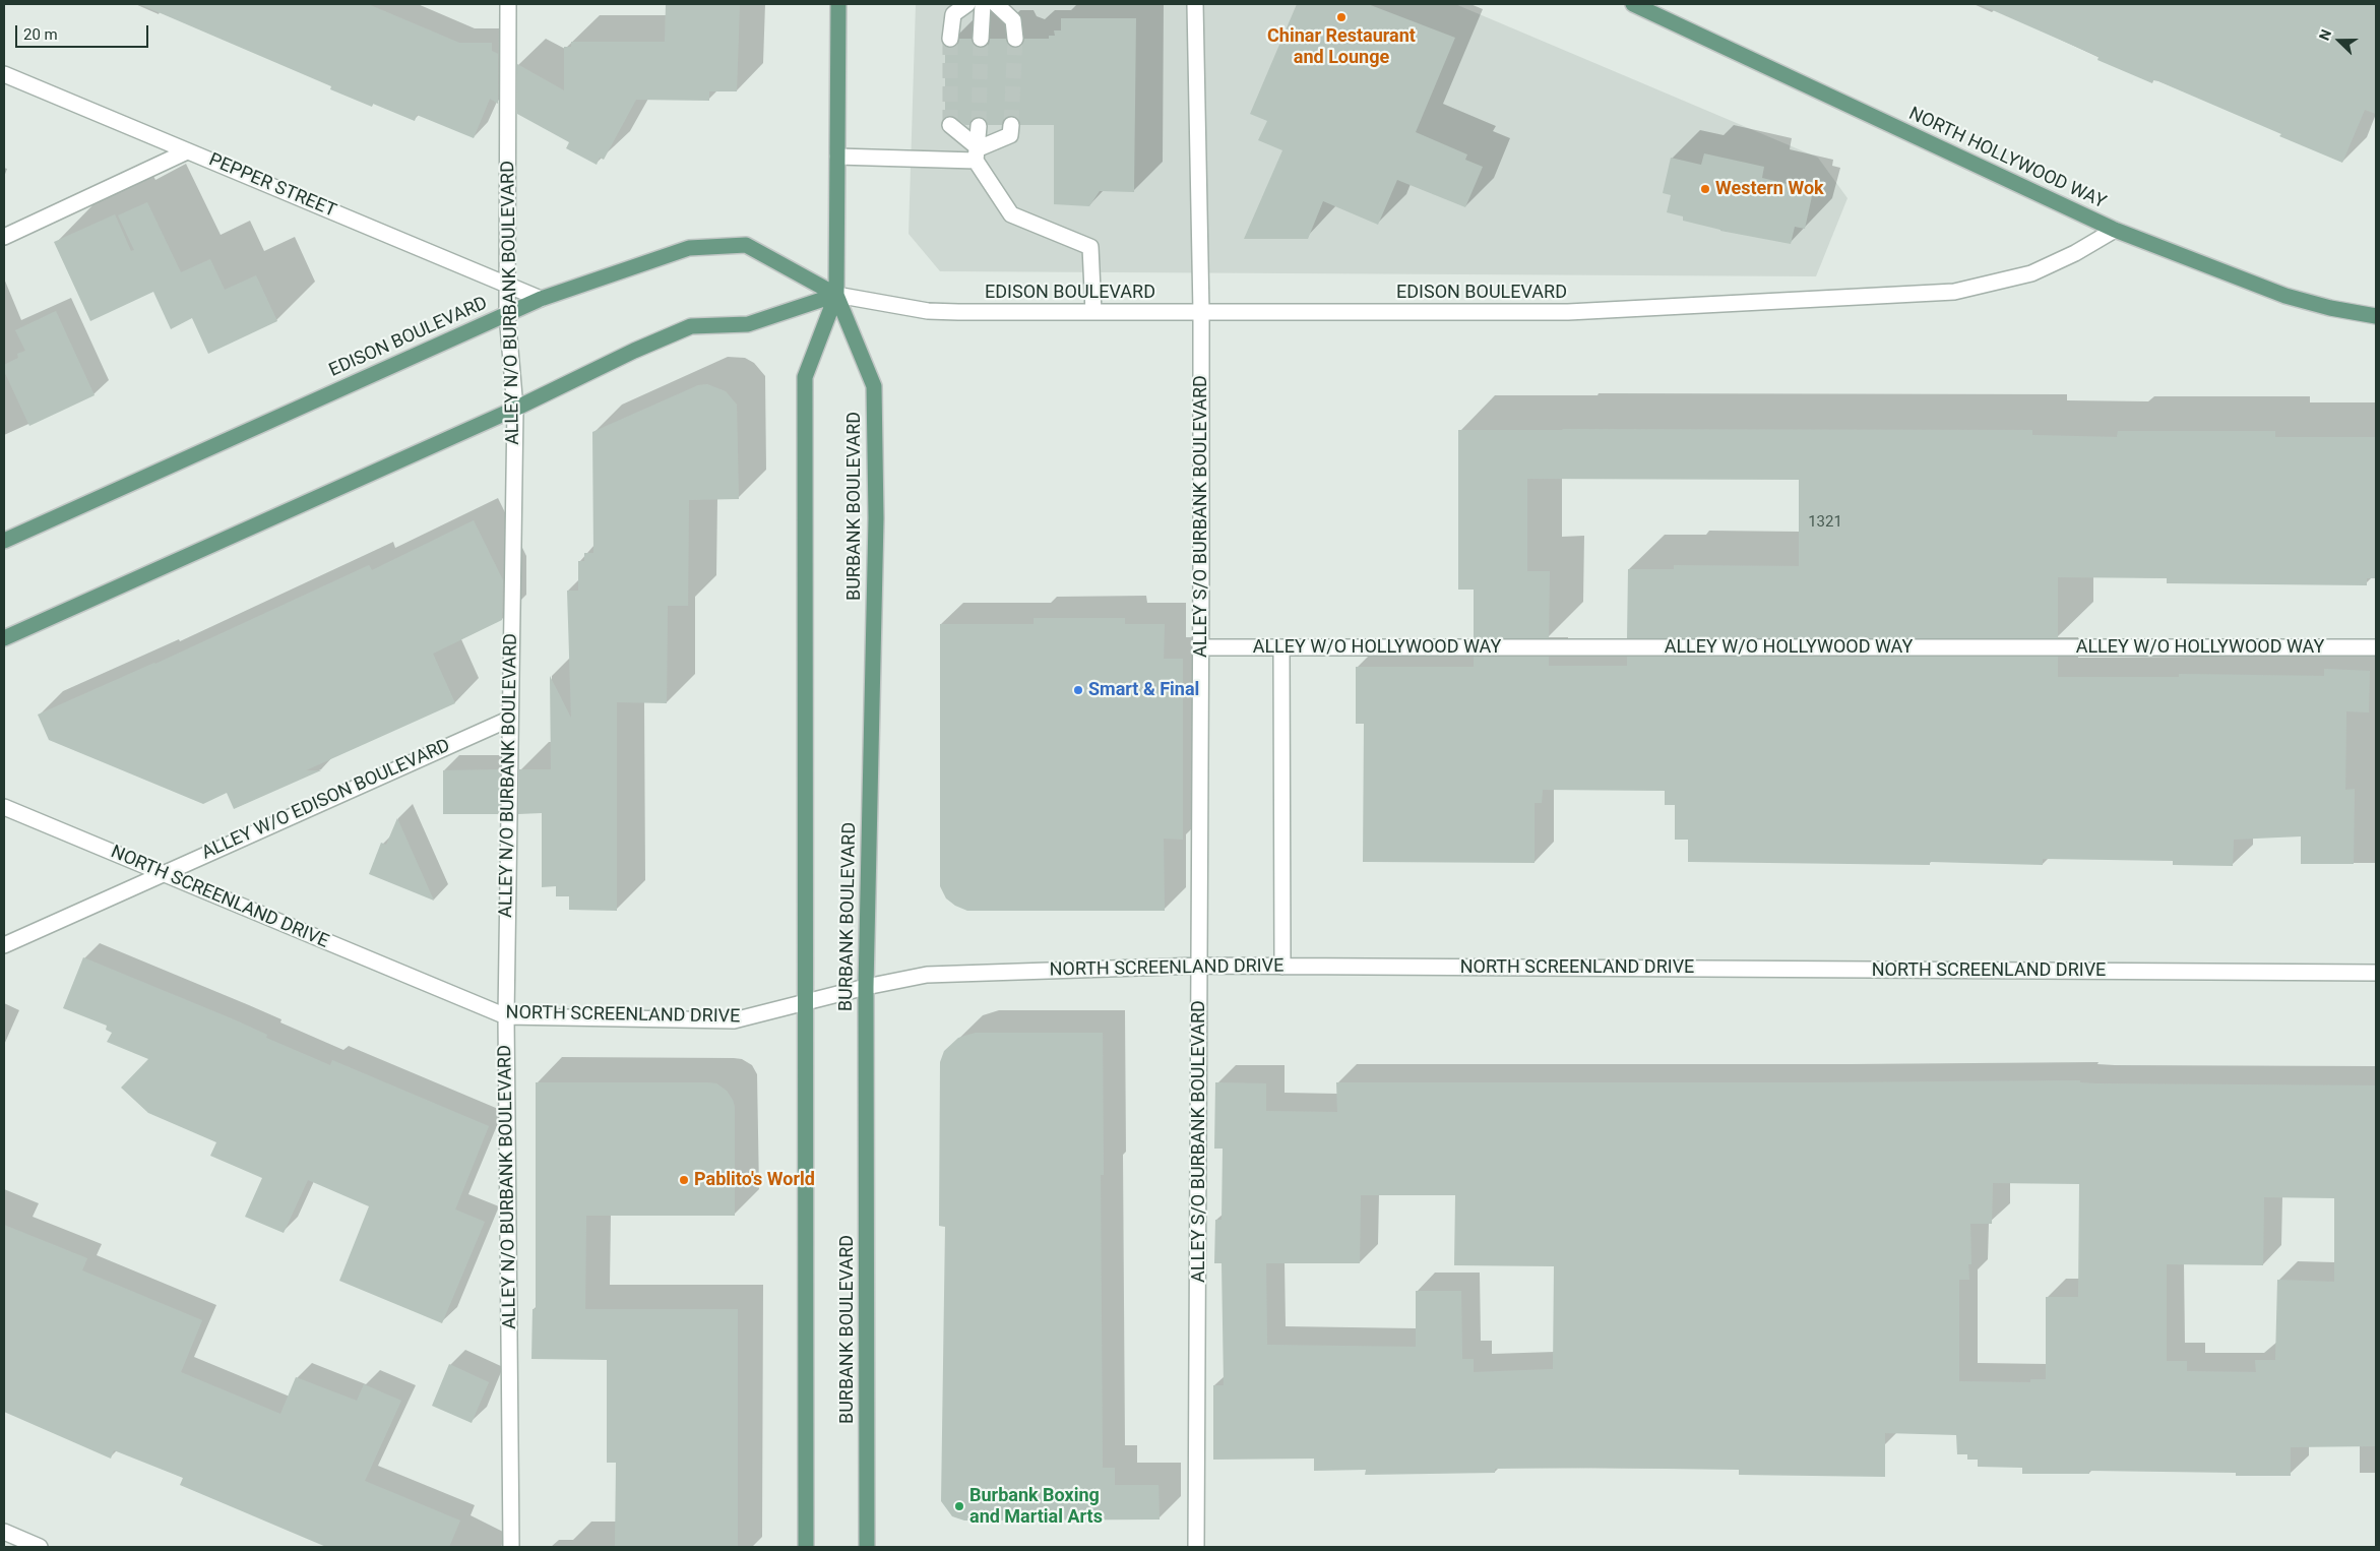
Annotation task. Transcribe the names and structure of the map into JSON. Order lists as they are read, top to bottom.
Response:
{
  "streets": {
    "main road": ["NORTH HOLLYWOOD WAY", "EDISON BOULEVARD", "BURBANK BOULEVARD"],
    "street": [
      "PEPPER STREET",
      "ALLEY N/O BURBANK BOULEVARD",
      "ALLEY S/O BURBANK BOULEVARD",
      "ALLEY W/O HOLLYWOOD WAY",
      "ALLEY W/O EDISON BOULEVARD",
      "NORTH SCREENLAND DRIVE"
    ]
  },
  "crossings": [
    ["NORTH HOLLYWOOD WAY", "EDISON BOULEVARD"],
    ["PEPPER STREET", "EDISON BOULEVARD"],
    ["PEPPER STREET", "ALLEY N/O BURBANK BOULEVARD"],
    ["EDISON BOULEVARD", "ALLEY N/O BURBANK BOULEVARD"],
    ["EDISON BOULEVARD", "BURBANK BOULEVARD"],
    ["EDISON BOULEVARD", "ALLEY S/O BURBANK BOULEVARD"],
    ["ALLEY N/O BURBANK BOULEVARD", "ALLEY W/O EDISON BOULEVARD"],
    ["ALLEY N/O BURBANK BOULEVARD", "NORTH SCREENLAND DRIVE"],
    ["BURBANK BOULEVARD", "NORTH SCREENLAND DRIVE"],
    ["ALLEY S/O BURBANK BOULEVARD", "ALLEY W/O HOLLYWOOD WAY"],
    ["ALLEY S/O BURBANK BOULEVARD", "NORTH SCREENLAND DRIVE"],
    ["ALLEY W/O EDISON BOULEVARD", "NORTH SCREENLAND DRIVE"]
  ],
  "places": [
    "Chinar Restaurant and Lounge",
    "Western Wok",
    "Smart & Final",
    "Pablito's World",
    "Burbank Boxing and Martial Arts"
  ],
  "house_numbers": ["1321"],
  "scale_bar": "20 m",
  "north": "left"
}
